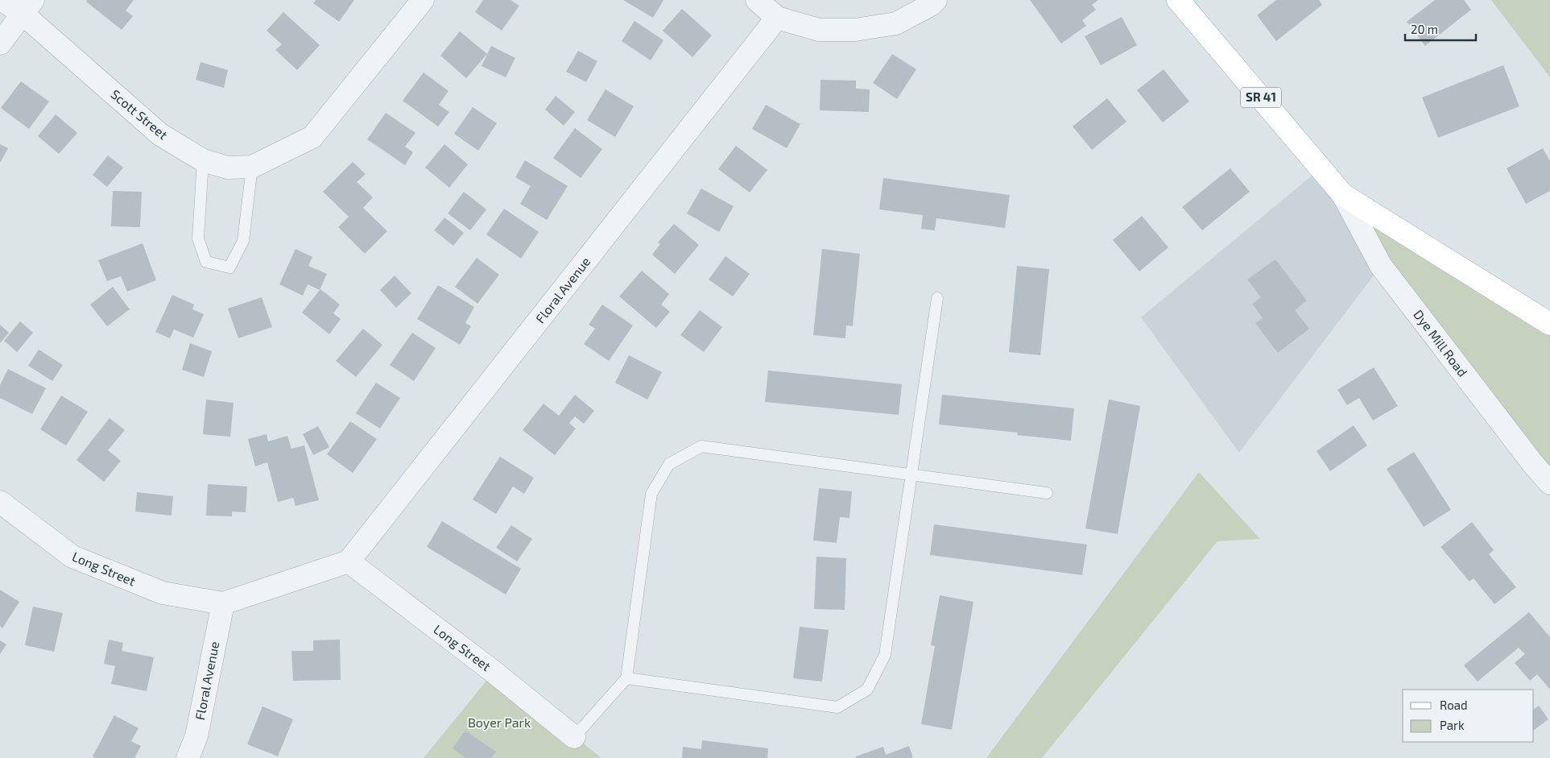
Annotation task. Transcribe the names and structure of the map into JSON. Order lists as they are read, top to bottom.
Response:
{
  "streets": {
    "main road": ["SR 41"],
    "street": [
      "Scott Street",
      "Floral Avenue",
      "Dye Mill Road",
      "Long Street"
    ]
  },
  "crossings": [
    ["SR 41", "Dye Mill Road"],
    ["Floral Avenue", "Long Street"]
  ],
  "parks": ["Boyer Park"],
  "legend": ["Road", "Park"],
  "scale_bar": "20 m"
}
